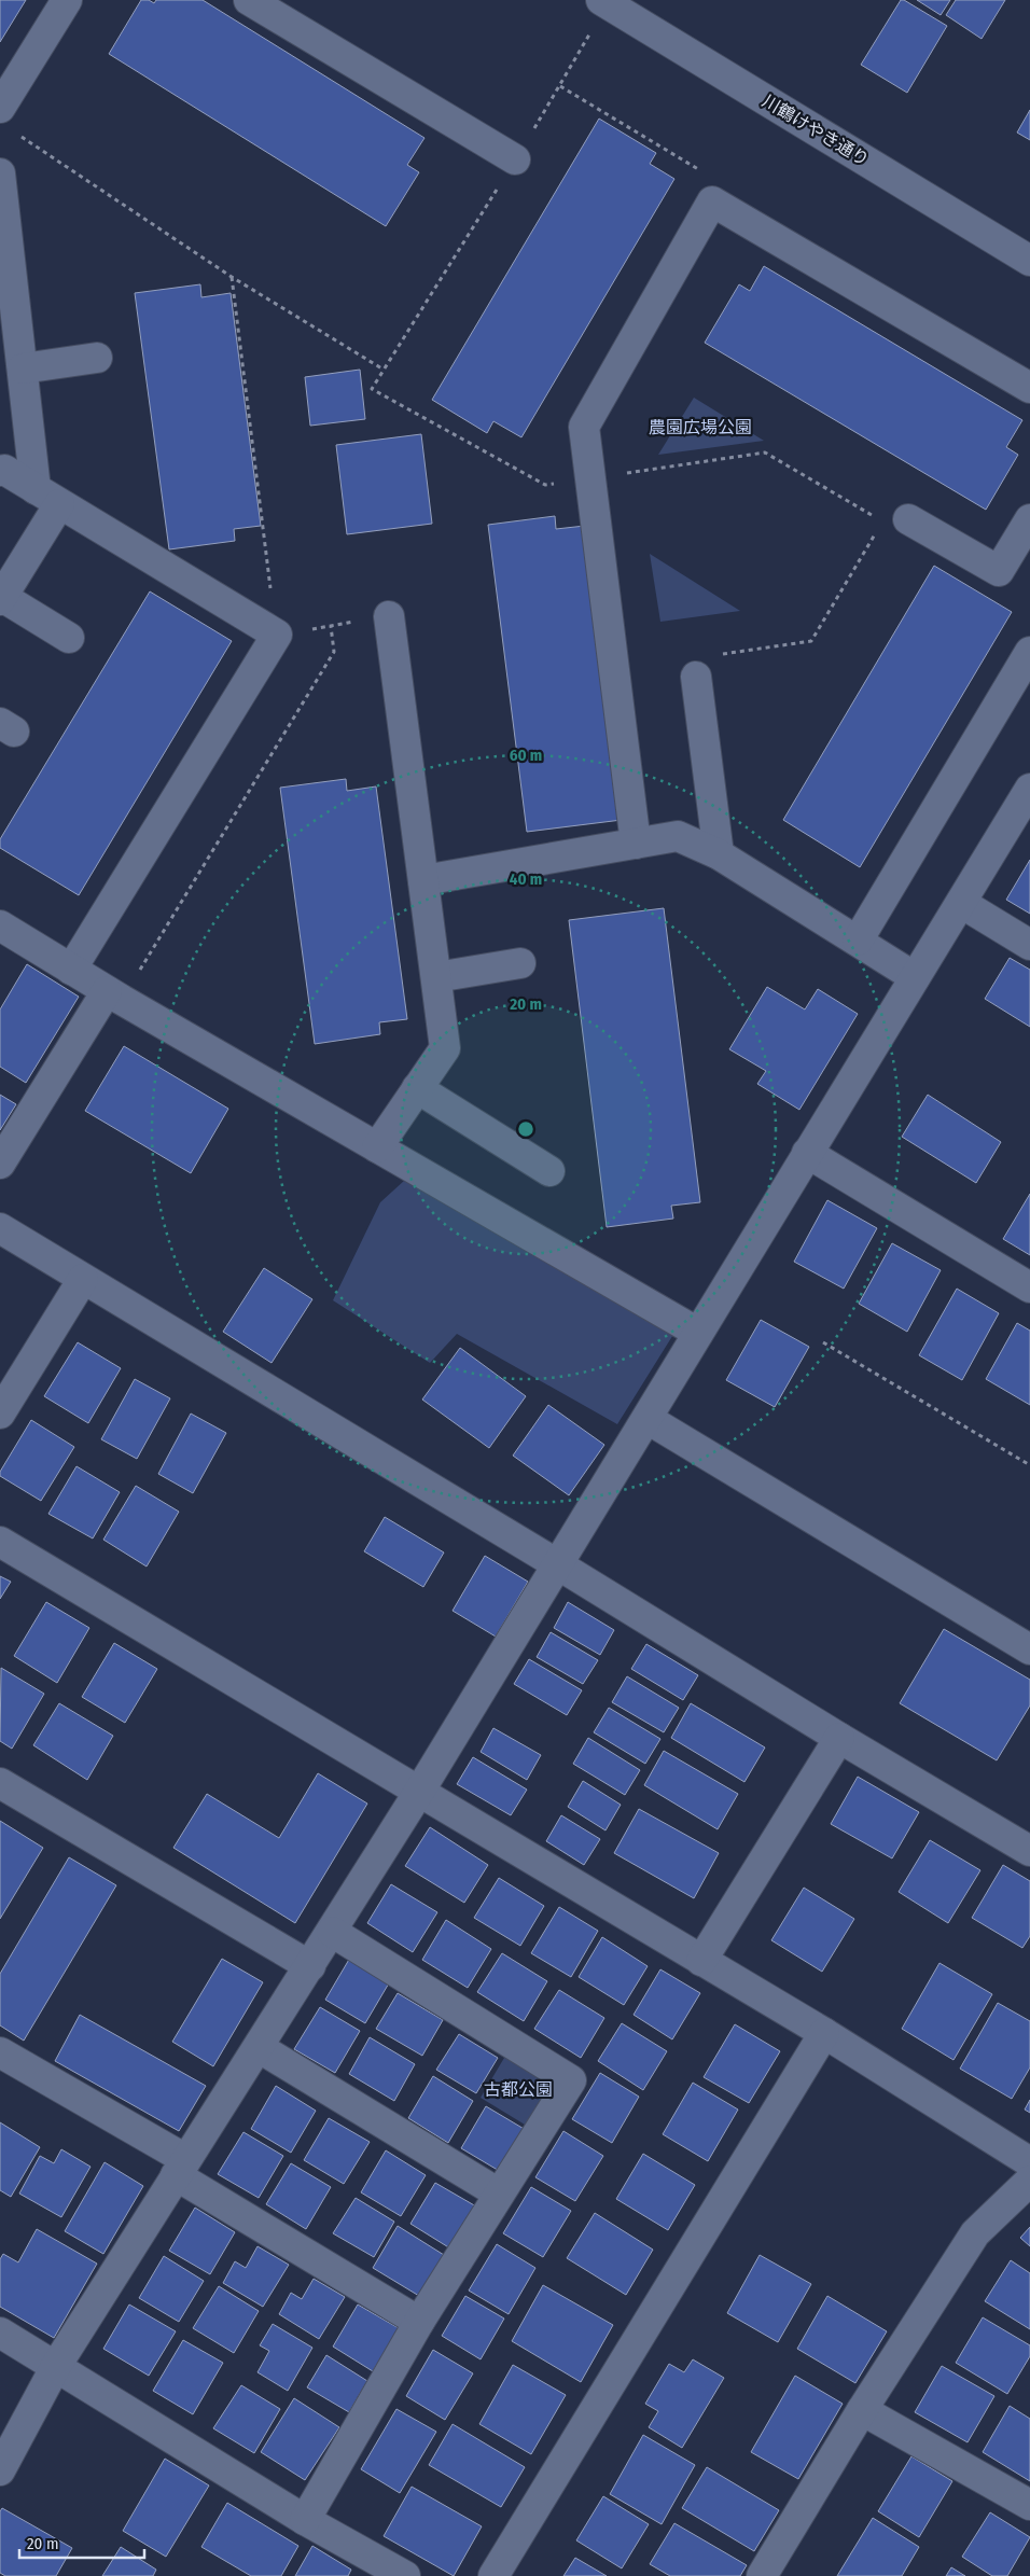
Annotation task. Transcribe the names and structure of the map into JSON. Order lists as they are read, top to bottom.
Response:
{
  "streets": {
    "street": ["川鶴けやき通り"]
  },
  "parks": ["農園広場公園", "古都公園"],
  "scale_bar": "20 m",
  "rings": ["60 m", "40 m", "20 m"]
}
